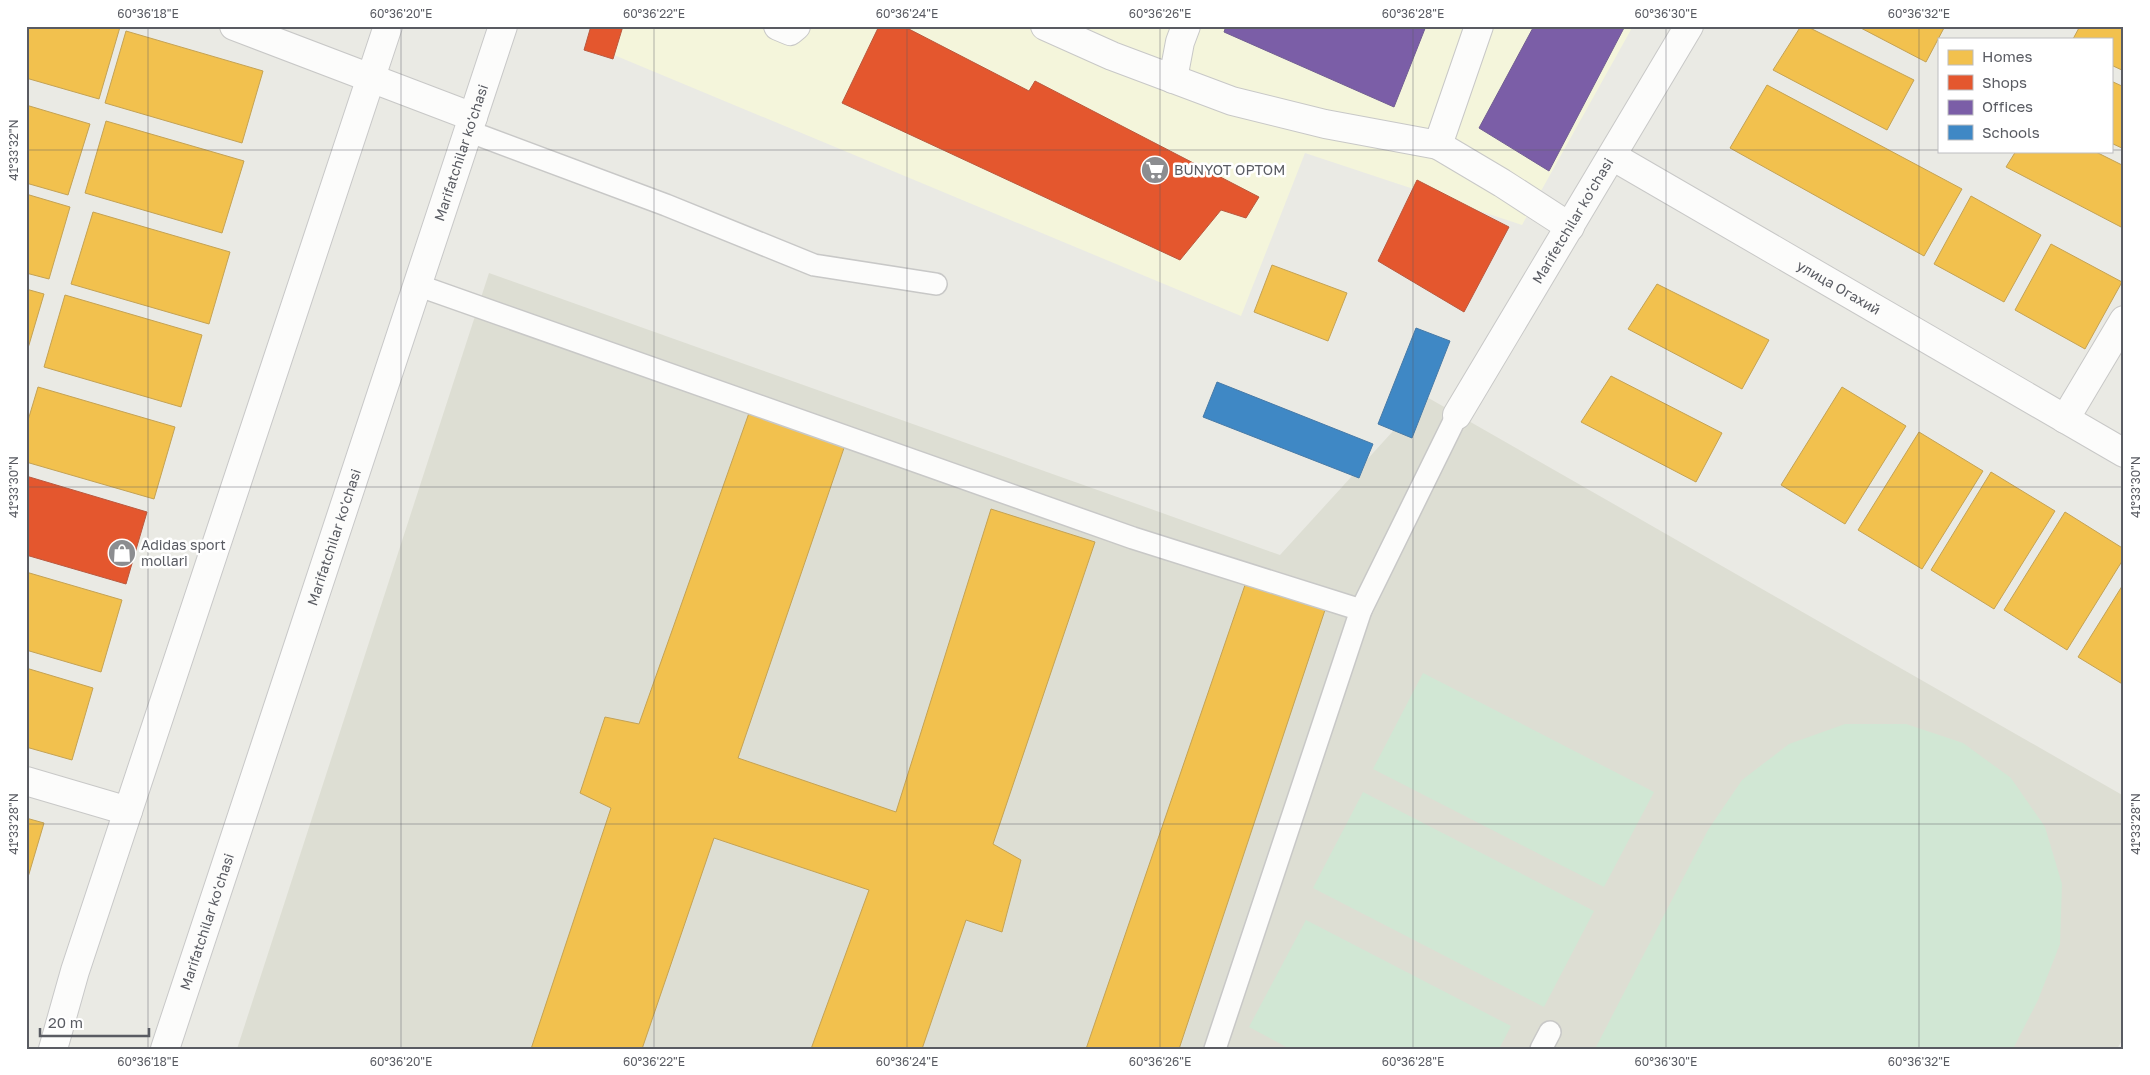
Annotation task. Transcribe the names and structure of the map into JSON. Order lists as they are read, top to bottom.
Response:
{
  "streets": {
    "street": ["Marifatchilar ko'chasi", "Marifetchilar ko'chasi", "улица Огахий"]
  },
  "crossings": [
    ["Marifetchilar ko'chasi", "улица Огахий"]
  ],
  "places": {
    "supermarket": ["BUNYOT OPTOM"],
    "shop": ["Adidas sport mollari"]
  },
  "legend": [
    "Homes",
    "Shops",
    "Offices",
    "Schools"
  ],
  "scale_bar": "20 m",
  "coordinates": [
    "60°36'18\"E",
    "60°36'20\"E",
    "60°36'22\"E",
    "60°36'24\"E",
    "60°36'26\"E",
    "60°36'28\"E",
    "60°36'30\"E",
    "60°36'32\"E",
    "41°33'32\"N",
    "41°33'30\"N",
    "41°33'28\"N"
  ]
}
